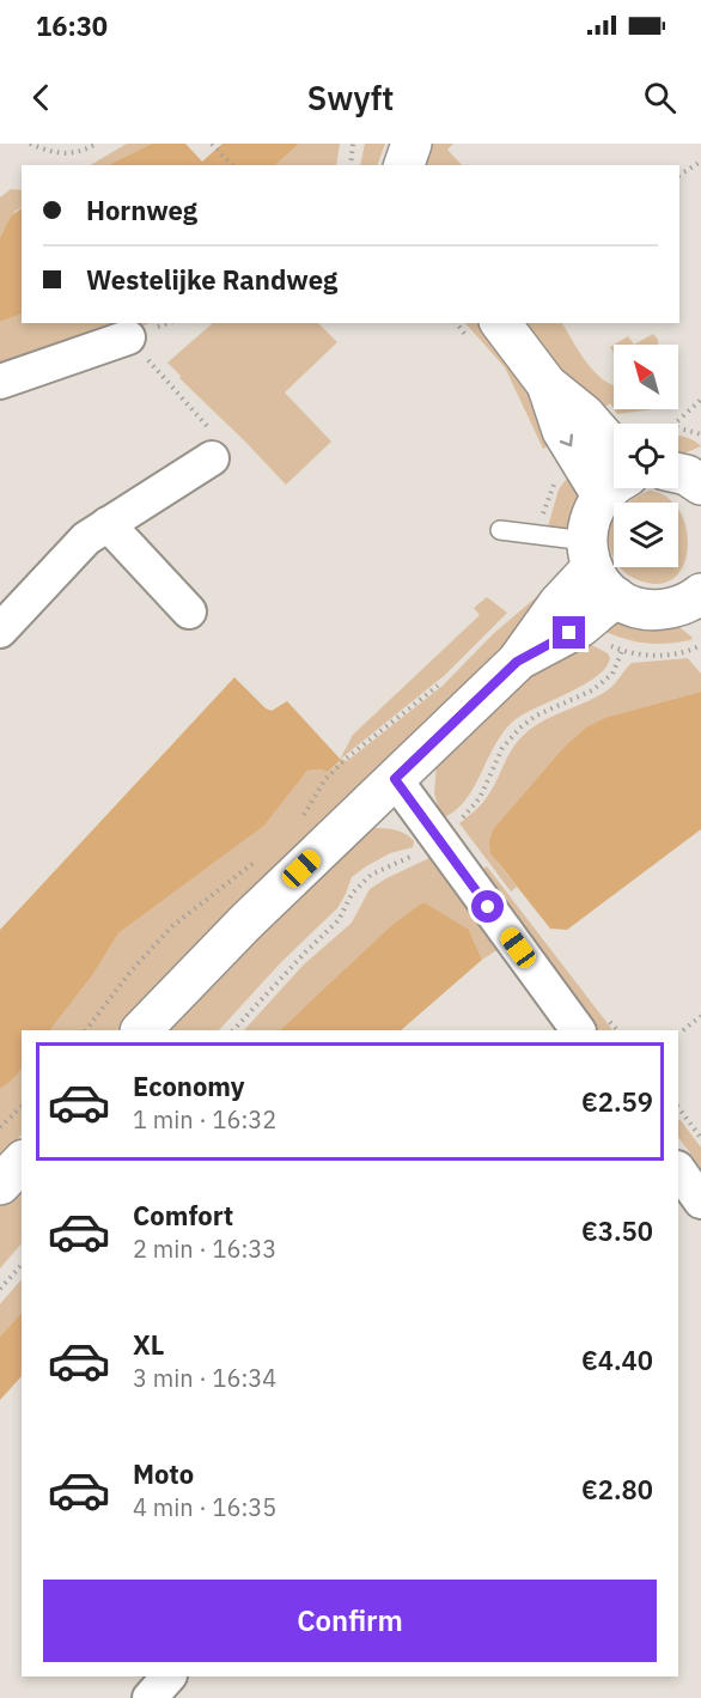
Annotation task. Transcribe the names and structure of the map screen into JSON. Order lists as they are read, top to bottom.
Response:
{
  "north": "top left",
  "page": {
    "status": "16:30",
    "header": "Swyft",
    "banner": ["Hornweg", "Westelijke Randweg"],
    "list": [
      {
        "name": "Economy",
        "note": "1 min · 16:32",
        "value": "€2.59"
      },
      {
        "name": "Comfort",
        "note": "2 min · 16:33",
        "value": "€3.50"
      },
      {
        "name": "XL",
        "note": "3 min · 16:34",
        "value": "€4.40"
      },
      {
        "name": "Moto",
        "note": "4 min · 16:35",
        "value": "€2.80"
      }
    ],
    "buttons": "Confirm"
  }
}
